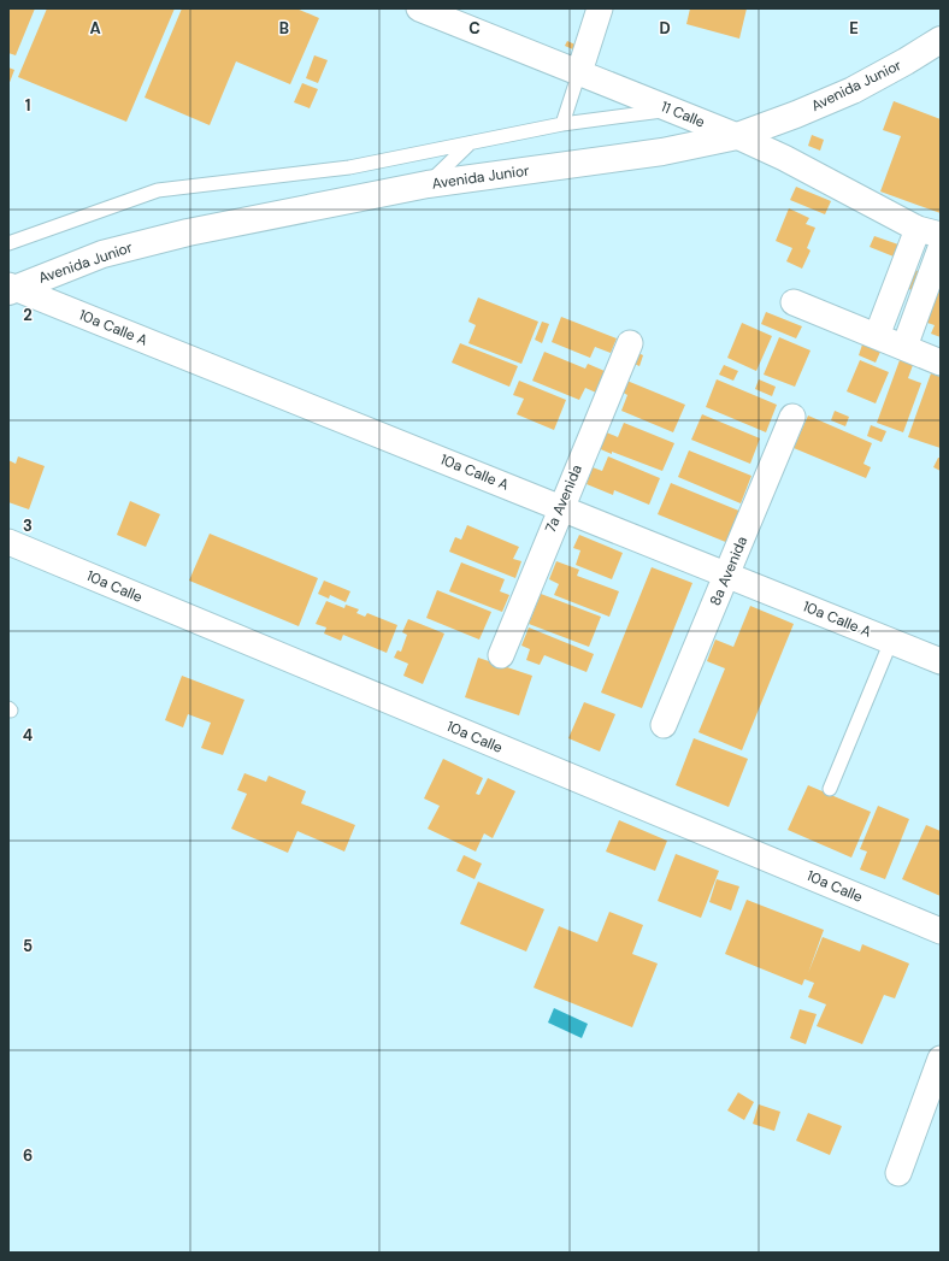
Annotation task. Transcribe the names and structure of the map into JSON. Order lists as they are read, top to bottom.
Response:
{
  "streets": {
    "main road": ["Avenida Junior"],
    "street": [
      "11 Calle",
      "10a Calle A",
      "7a Avenida",
      "8a Avenida",
      "10a Calle"
    ]
  },
  "crossings": [
    ["Avenida Junior", "11 Calle"],
    ["Avenida Junior", "10a Calle A"],
    ["10a Calle A", "7a Avenida"],
    ["10a Calle A", "8a Avenida"]
  ],
  "grid": {
    "columns": [
      "A",
      "B",
      "C",
      "D",
      "E"
    ],
    "rows": [
      "1",
      "2",
      "3",
      "4",
      "5",
      "6"
    ]
  }
}
